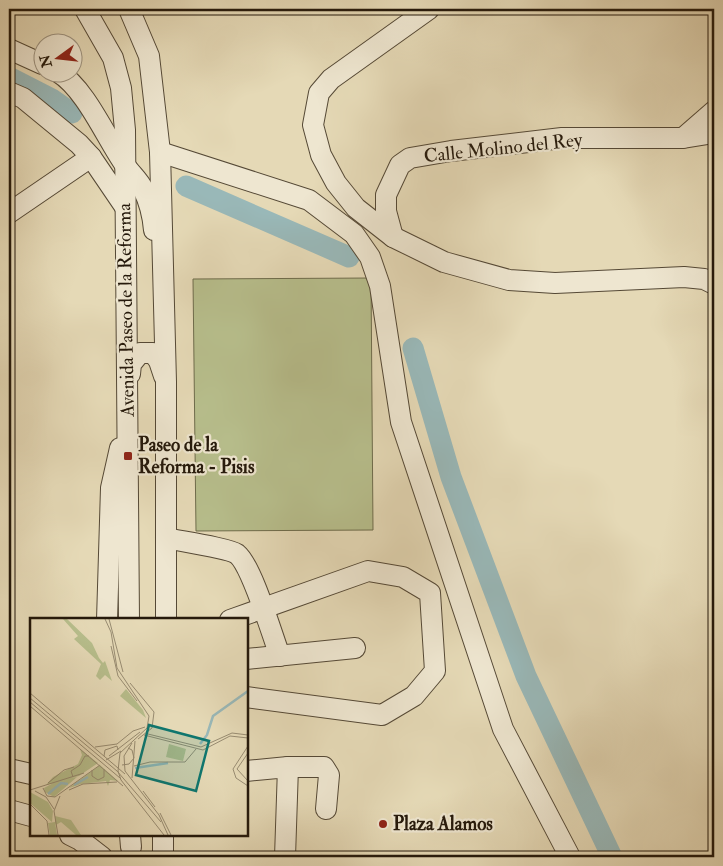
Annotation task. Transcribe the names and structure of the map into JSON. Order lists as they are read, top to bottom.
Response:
{
  "streets": {
    "street": ["Calle Molino del Rey", "Avenida Paseo de la Reforma"]
  },
  "places": {
    "transit": ["Paseo de la Reforma - Pisis"],
    "other": ["Plaza Alamos"]
  },
  "north": "left"
}
